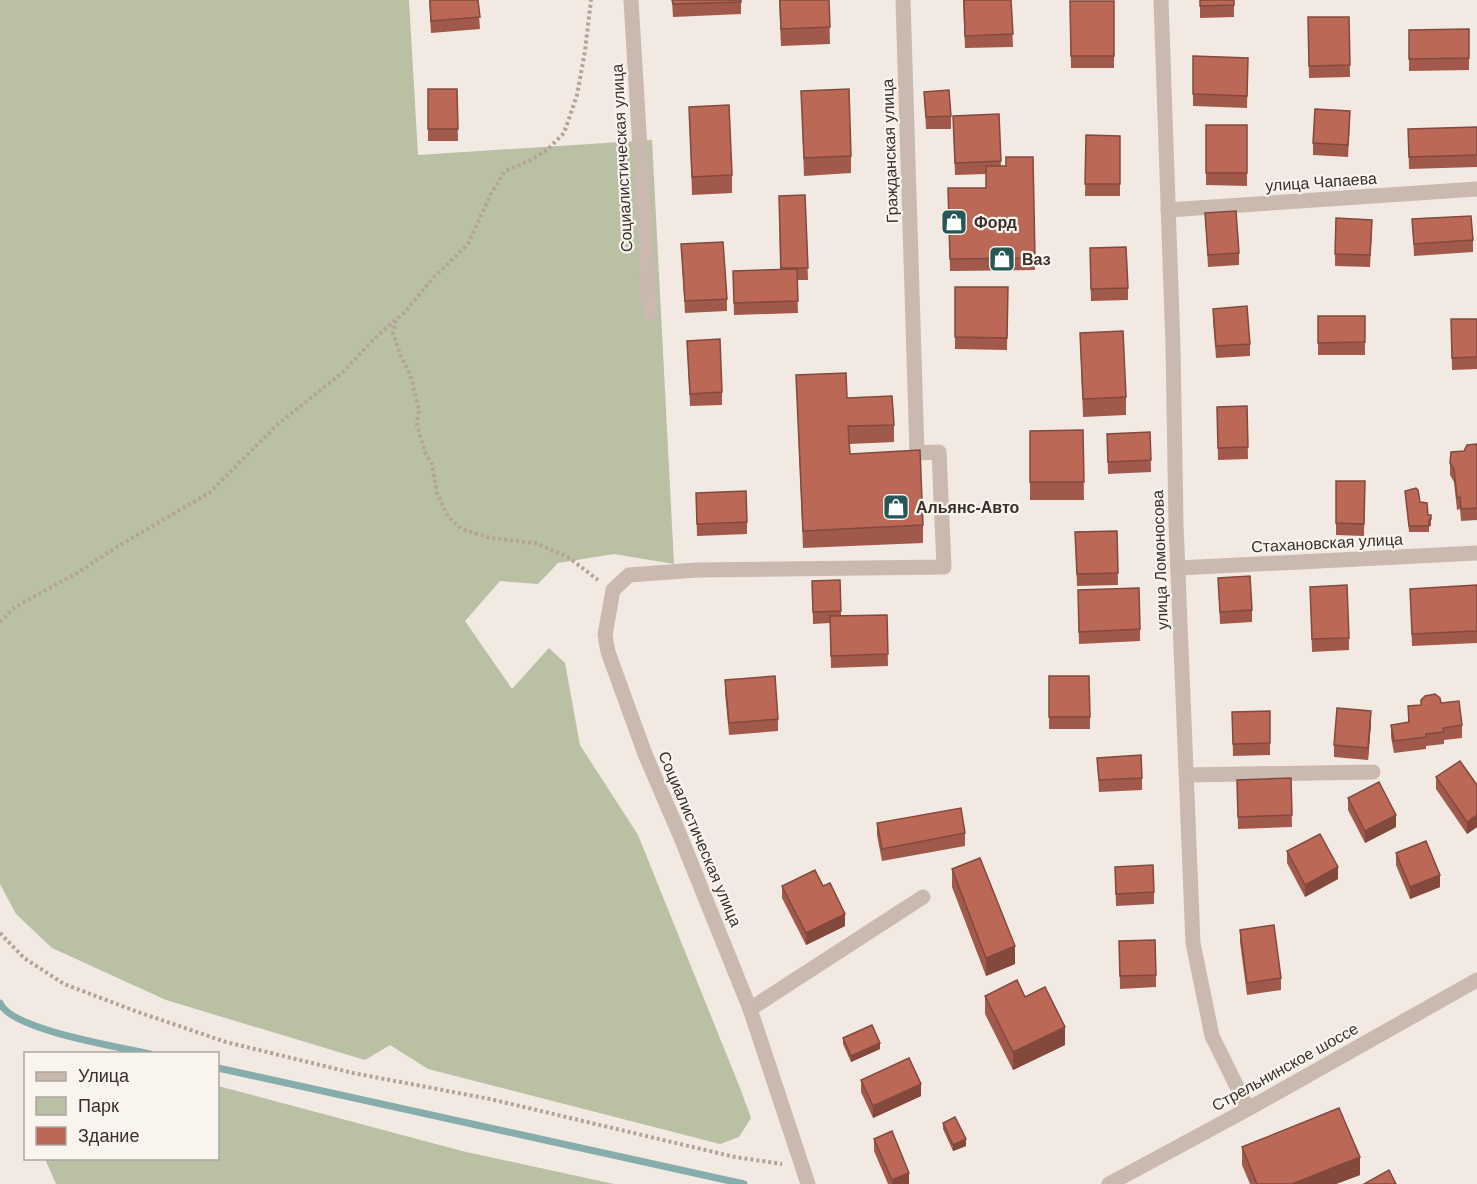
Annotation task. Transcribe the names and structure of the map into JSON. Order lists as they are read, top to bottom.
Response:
{
  "streets": {
    "street": [
      "Гражданская улица",
      "Социалистическая улица",
      "улица Чапаева",
      "Стахановская улица",
      "улица Ломоносова",
      "Стрельнинское шоссе"
    ]
  },
  "crossings": [
    ["Гражданская улица", "Социалистическая улица"],
    ["улица Чапаева", "улица Ломоносова"],
    ["Стахановская улица", "улица Ломоносова"],
    ["улица Ломоносова", "Стрельнинское шоссе"]
  ],
  "places": {
    "shop": ["Форд", "Ваз", "Альянс-Авто"]
  },
  "legend": ["Улица", "Парк", "Здание"]
}
